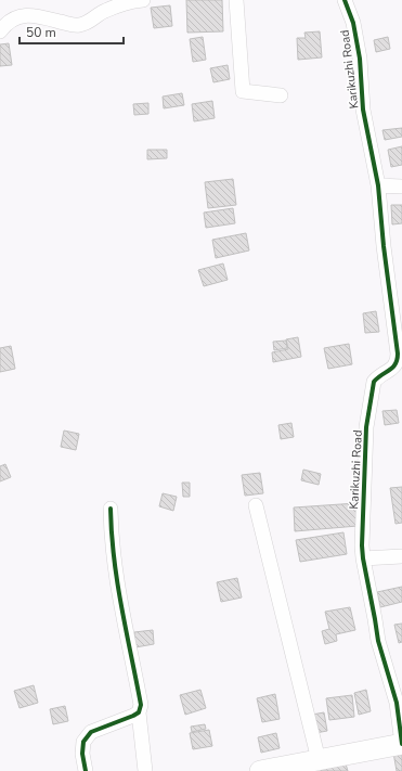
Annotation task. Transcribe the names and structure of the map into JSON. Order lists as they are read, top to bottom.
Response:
{
  "streets": {
    "street": ["Karikuzhi Road"]
  },
  "scale_bar": "50 m"
}
